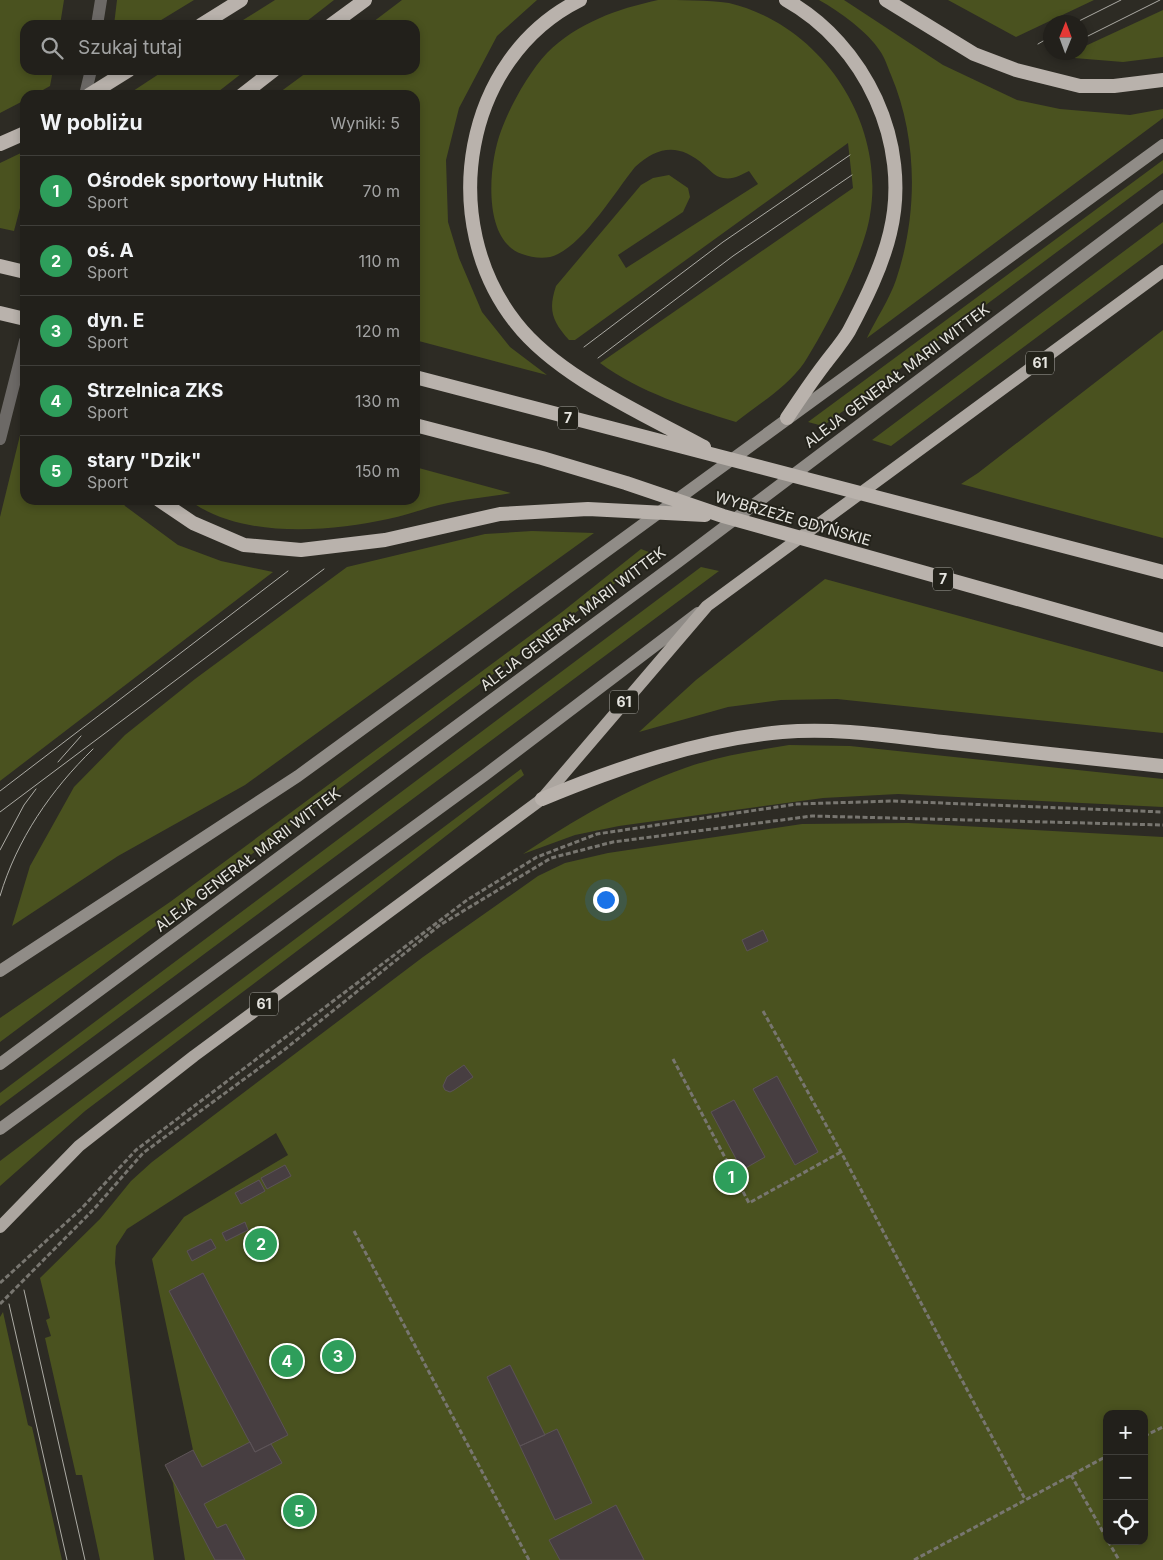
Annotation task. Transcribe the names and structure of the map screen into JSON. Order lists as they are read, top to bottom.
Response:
{
  "streets": {
    "highway": ["7", "WYBRZEŻE GDYŃSKIE"],
    "main road": ["61", "ALEJA GENERAŁ MARII WITTEK"]
  },
  "north": "top",
  "page": {
    "search": "Szukaj tutaj",
    "heading": ["W pobliżu", "Wyniki: 5"],
    "list": [
      {
        "mark": "1",
        "name": "Ośrodek sportowy Hutnik",
        "note": "Sport",
        "value": "70 m"
      },
      {
        "mark": "2",
        "name": "oś. A",
        "note": "Sport",
        "value": "110 m"
      },
      {
        "mark": "3",
        "name": "dyn. E",
        "note": "Sport",
        "value": "120 m"
      },
      {
        "mark": "4",
        "name": "Strzelnica ZKS",
        "note": "Sport",
        "value": "130 m"
      },
      {
        "mark": "5",
        "name": "stary \"Dzik\"",
        "note": "Sport",
        "value": "150 m"
      }
    ],
    "pins": [
      "1",
      "2",
      "3",
      "4",
      "5"
    ],
    "map_buttons": ["+", "−"]
  }
}
